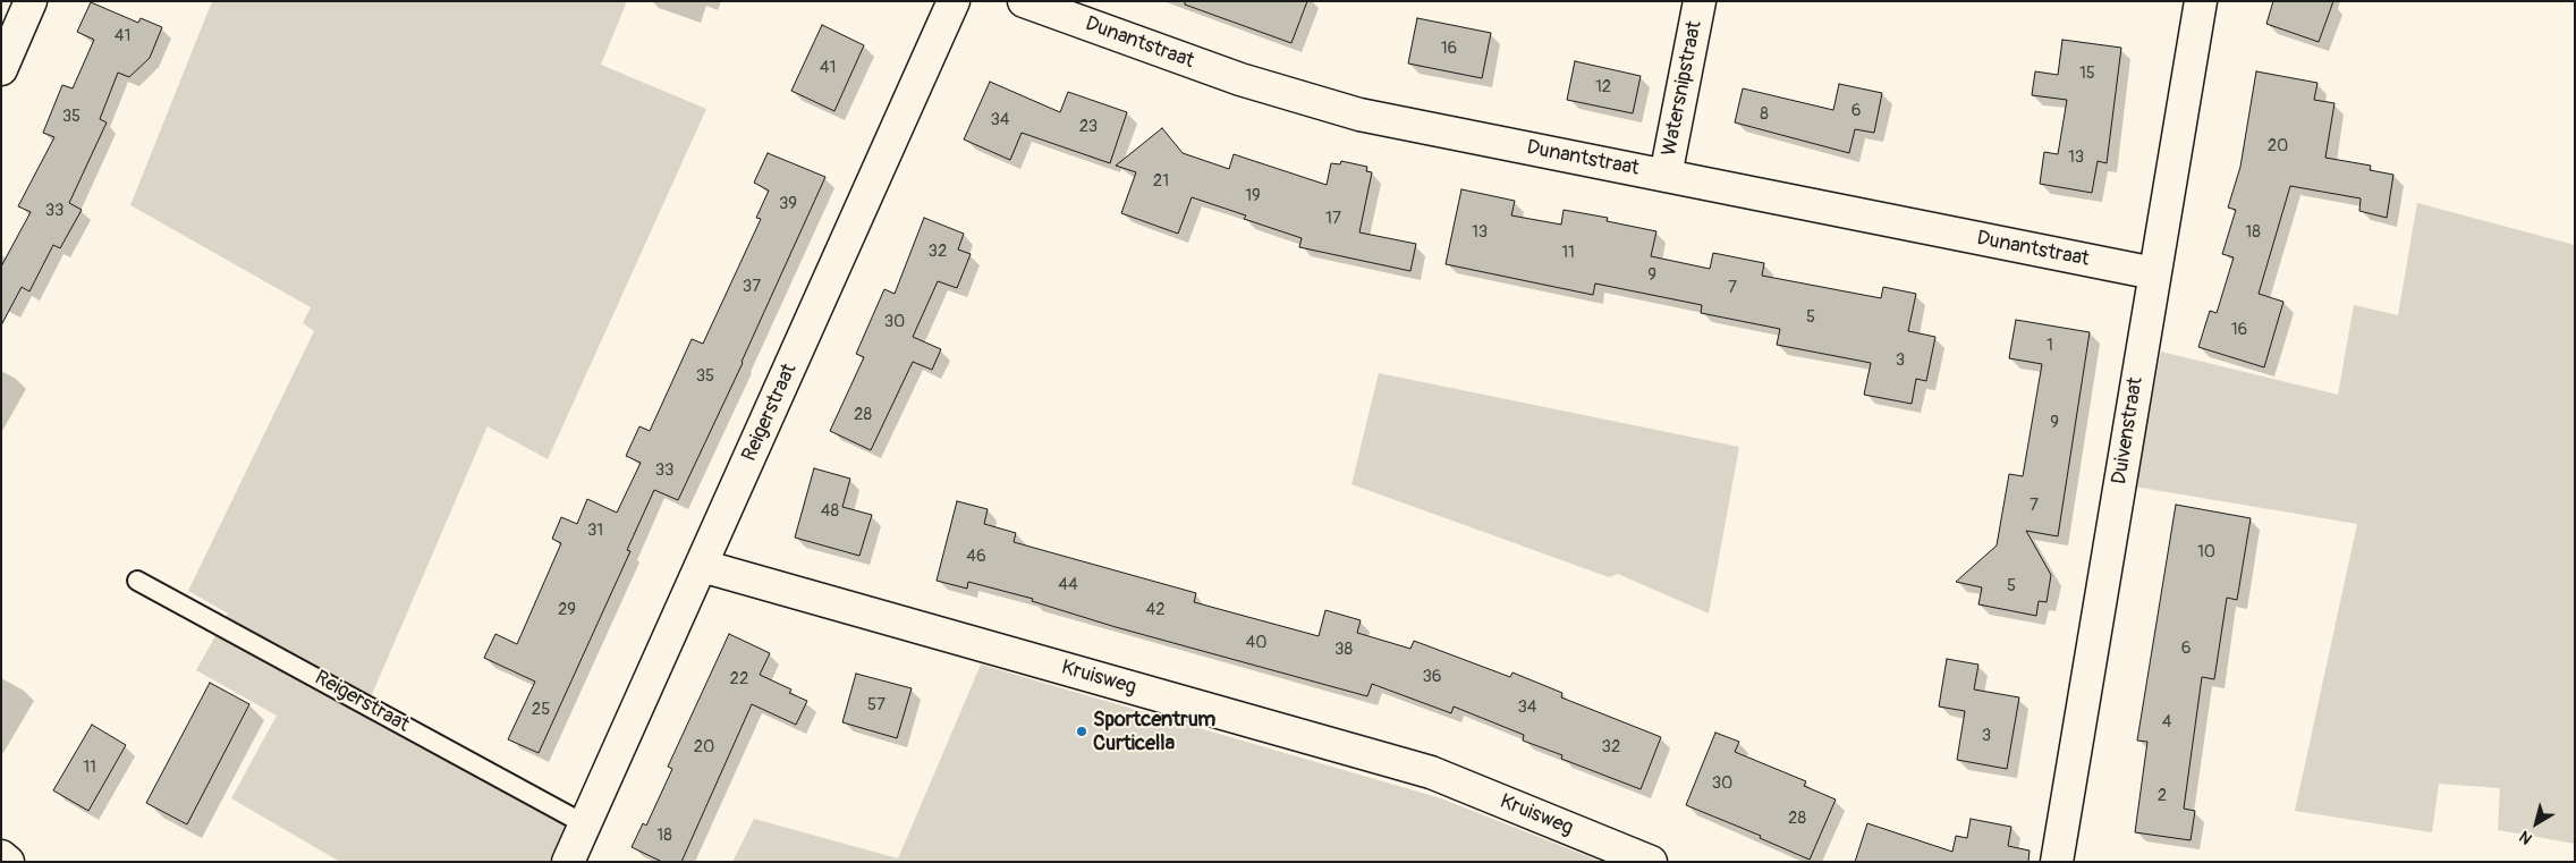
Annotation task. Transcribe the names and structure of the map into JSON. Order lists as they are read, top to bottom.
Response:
{
  "streets": {
    "street": [
      "Dunantstraat",
      "Watersnipstraat",
      "Reigerstraat",
      "Duivenstraat",
      "Kruisweg"
    ]
  },
  "crossings": [
    ["Dunantstraat", "Watersnipstraat"],
    ["Dunantstraat", "Duivenstraat"],
    ["Reigerstraat", "Kruisweg"]
  ],
  "places": ["Sportcentrum Curticella"],
  "house_numbers": [
    "41",
    "16",
    "41",
    "15",
    "12",
    "6",
    "8",
    "35",
    "34",
    "23",
    "20",
    "13",
    "21",
    "19",
    "39",
    "33",
    "17",
    "13",
    "18",
    "32",
    "11",
    "9",
    "37",
    "7",
    "5",
    "30",
    "16",
    "1",
    "3",
    "35",
    "28",
    "9",
    "33",
    "7",
    "48",
    "31",
    "10",
    "46",
    "44",
    "5",
    "29",
    "42",
    "40",
    "6",
    "38",
    "36",
    "22",
    "57",
    "34",
    "25",
    "4",
    "3",
    "20",
    "32",
    "11",
    "30",
    "2",
    "28",
    "18"
  ],
  "north": "bottom left"
}
